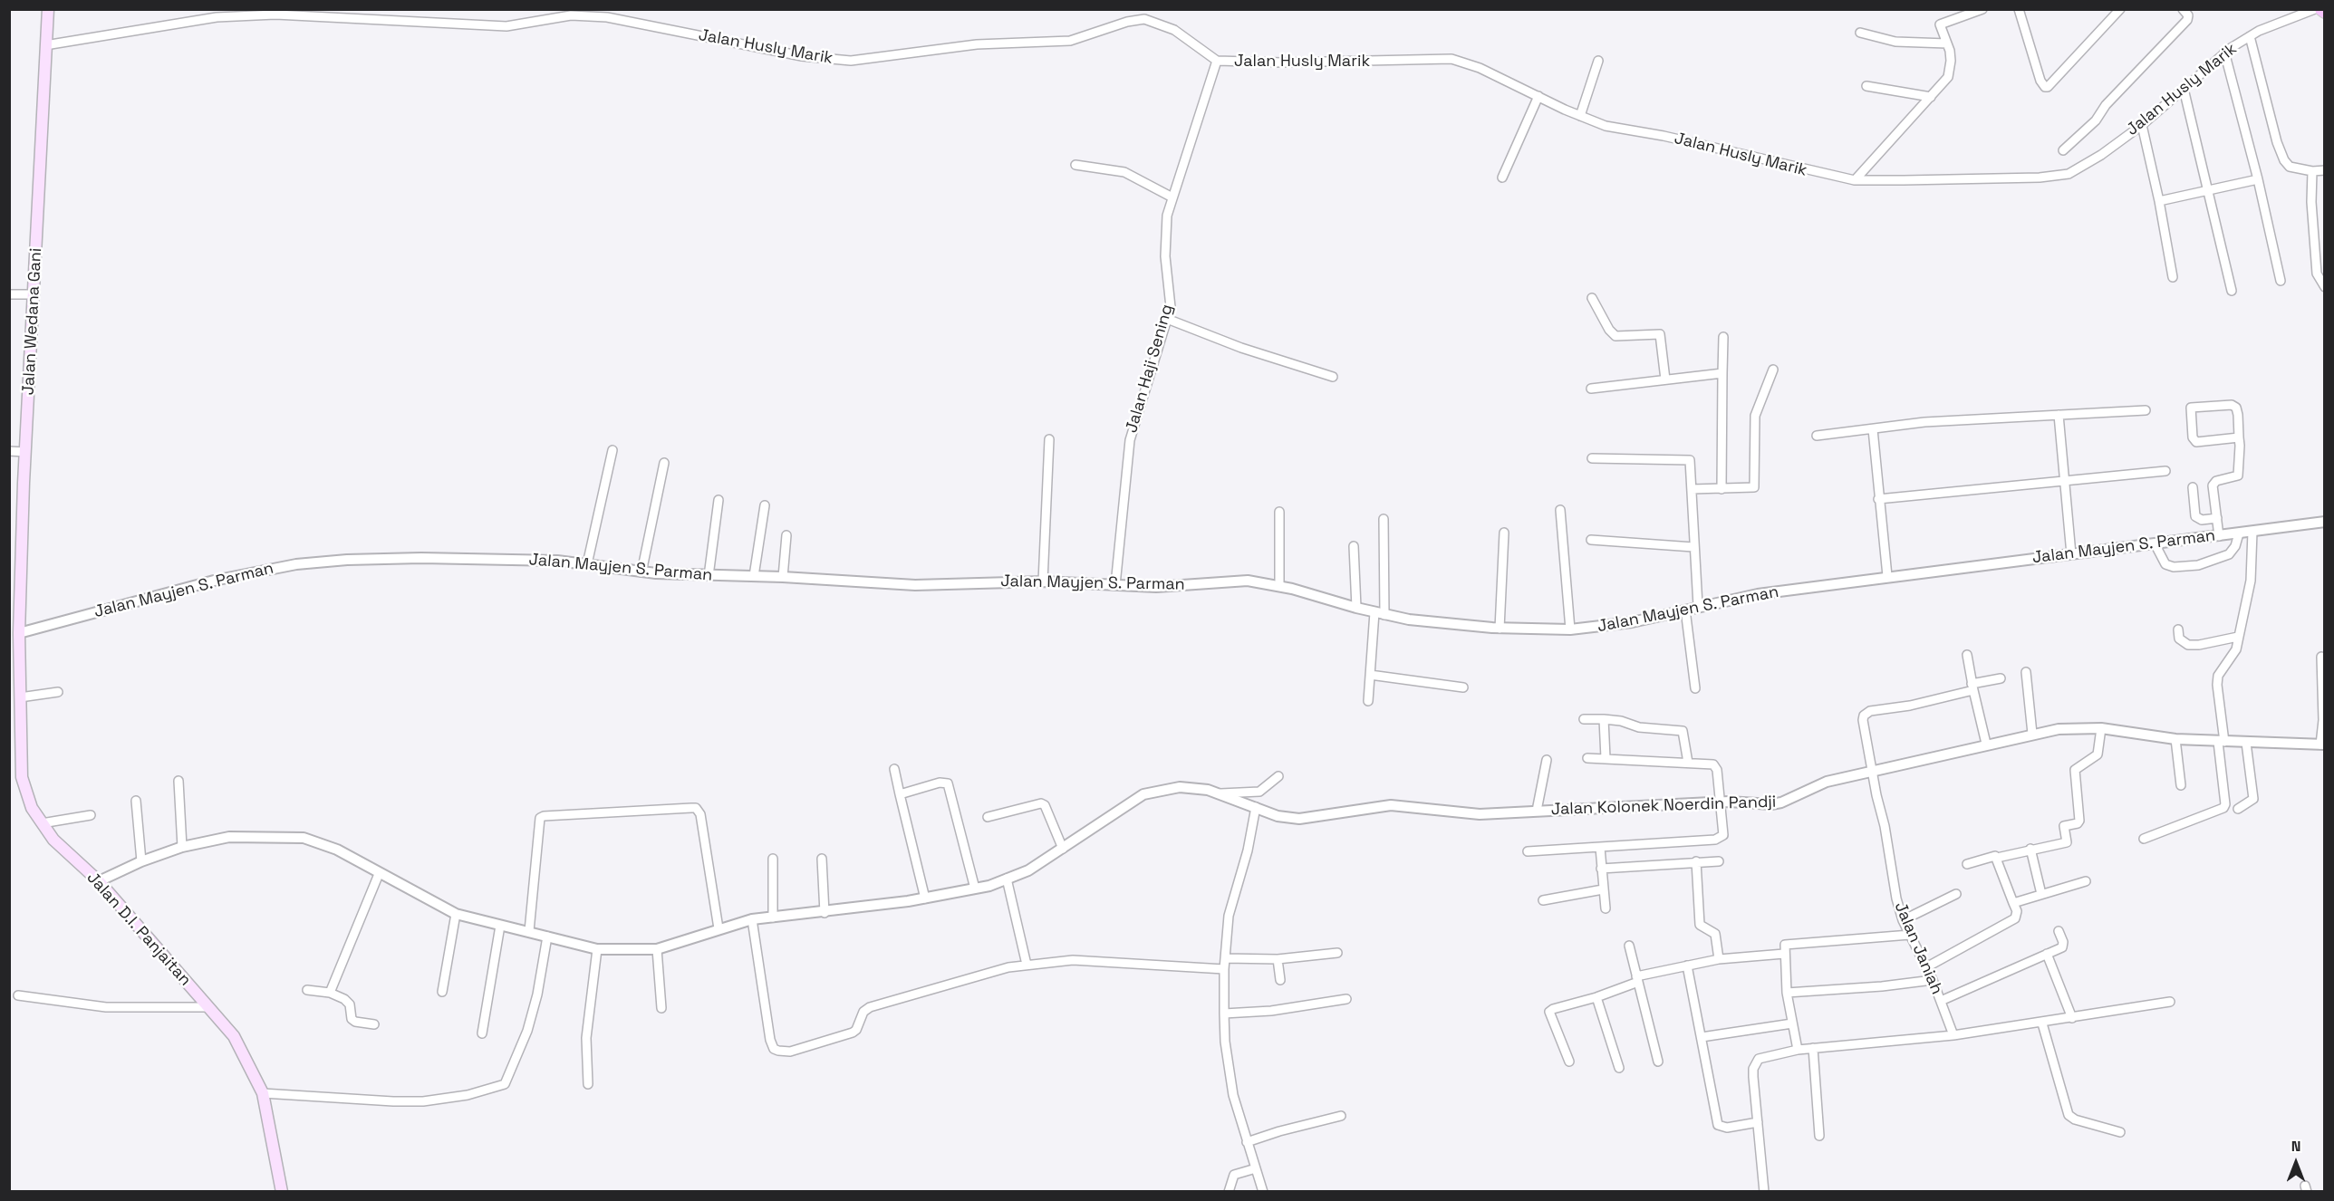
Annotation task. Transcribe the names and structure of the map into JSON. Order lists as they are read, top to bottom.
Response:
{
  "streets": {
    "main road": ["Jalan Wedana Gani", "Jalan D.I. Panjaitan"],
    "street": [
      "Jalan Husly Marik",
      "Jalan Haji Sening",
      "Jalan Mayjen S. Parman",
      "Jalan Kolonek Noerdin Pandji",
      "Jalan Janiah"
    ]
  },
  "crossings": [
    ["Jalan Husly Marik", "Jalan Wedana Gani"],
    ["Jalan Husly Marik", "Jalan Haji Sening"],
    ["Jalan Wedana Gani", "Jalan Mayjen S. Parman"],
    ["Jalan Wedana Gani", "Jalan D.I. Panjaitan"],
    ["Jalan Haji Sening", "Jalan Mayjen S. Parman"],
    ["Jalan Mayjen S. Parman", "Jalan D.I. Panjaitan"],
    ["Jalan Kolonek Noerdin Pandji", "Jalan D.I. Panjaitan"],
    ["Jalan Kolonek Noerdin Pandji", "Jalan Janiah"]
  ],
  "north": "top"
}
